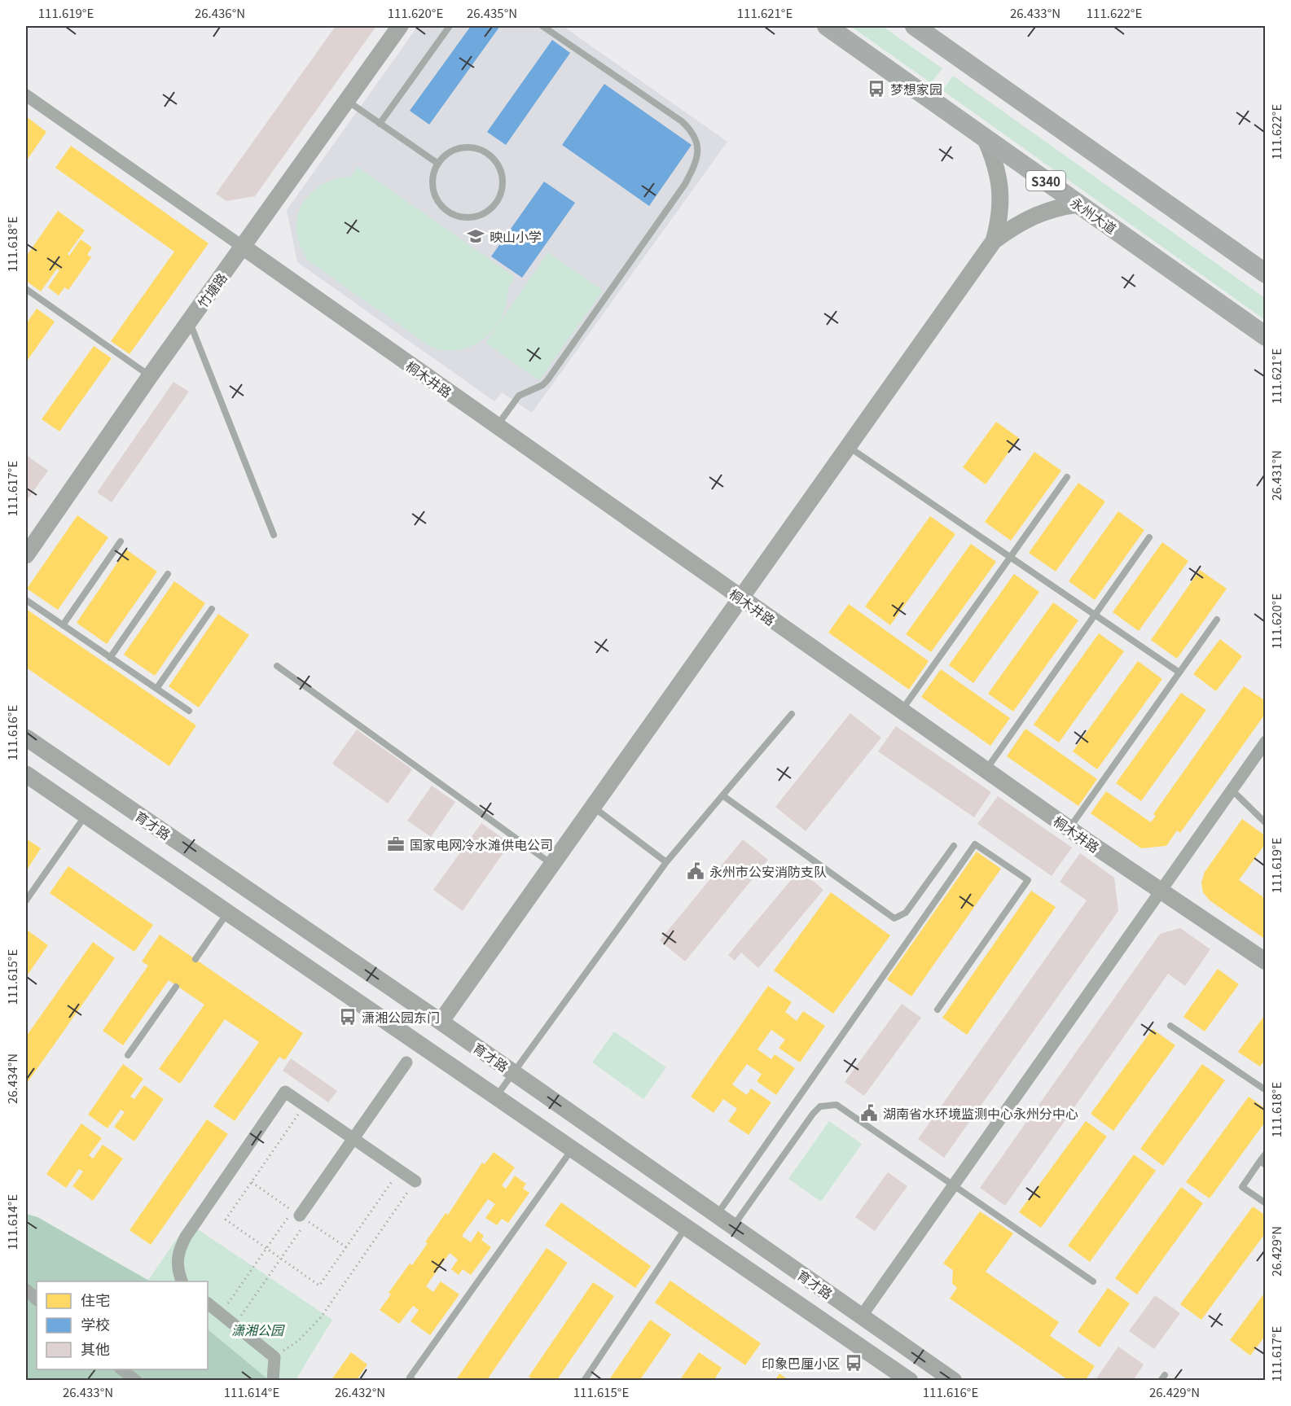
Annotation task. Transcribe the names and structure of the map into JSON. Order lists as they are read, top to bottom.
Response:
{
  "streets": {
    "main road": ["S340", "永州大道"],
    "street": ["竹塘路", "桐木井路", "育才路"]
  },
  "crossings": [
    ["竹塘路", "桐木井路"]
  ],
  "parks": ["潇湘公园"],
  "places": {
    "bus stop": ["梦想家园", "潇湘公园东门", "印象巴厘小区"],
    "school or university": ["映山小学"],
    "office": ["国家电网冷水滩供电公司"],
    "public building": ["永州市公安消防支队", "湖南省水环境监测中心永州分中心"]
  },
  "legend": ["住宅", "学校", "其他"],
  "coordinates": [
    "111.619°E",
    "26.436°N",
    "111.620°E",
    "26.435°N",
    "111.621°E",
    "26.433°N",
    "111.622°E",
    "111.618°E",
    "26.431°N",
    "111.617°E",
    "111.616°E",
    "111.615°E",
    "26.434°N",
    "111.614°E",
    "26.429°N",
    "26.432°N"
  ]
}
